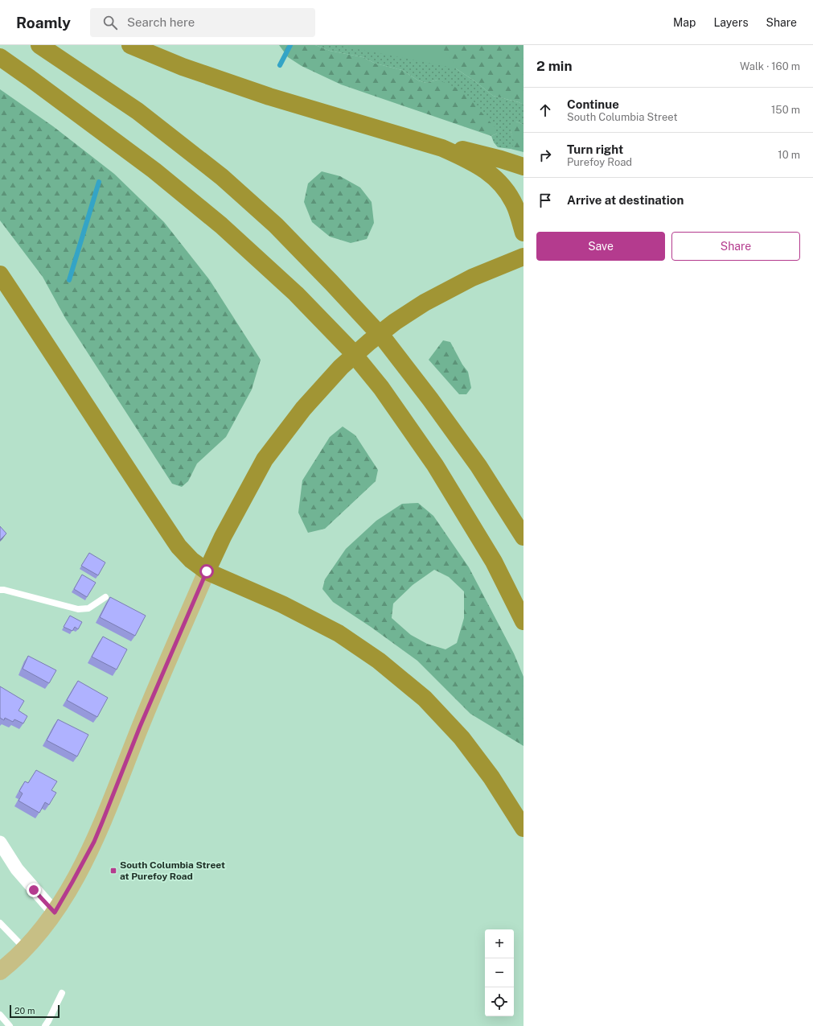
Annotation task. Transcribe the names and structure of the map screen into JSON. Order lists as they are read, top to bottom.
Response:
{
  "places": {
    "transit": ["South Columbia Street at Purefoy Road"]
  },
  "scale_bar": "20 m",
  "page": {
    "header": "Roamly",
    "search": "Search here",
    "nav": ["Map", "Layers", "Share"],
    "heading": ["2 min", "Walk · 160 m"],
    "list": [
      ["Continue", "South Columbia Street", "150 m"],
      ["Turn right", "Purefoy Road", "10 m"],
      "Arrive at destination"
    ],
    "buttons": ["Save", "Share"],
    "map_buttons": ["+", "−"],
    "scale": "20 m"
  }
}
